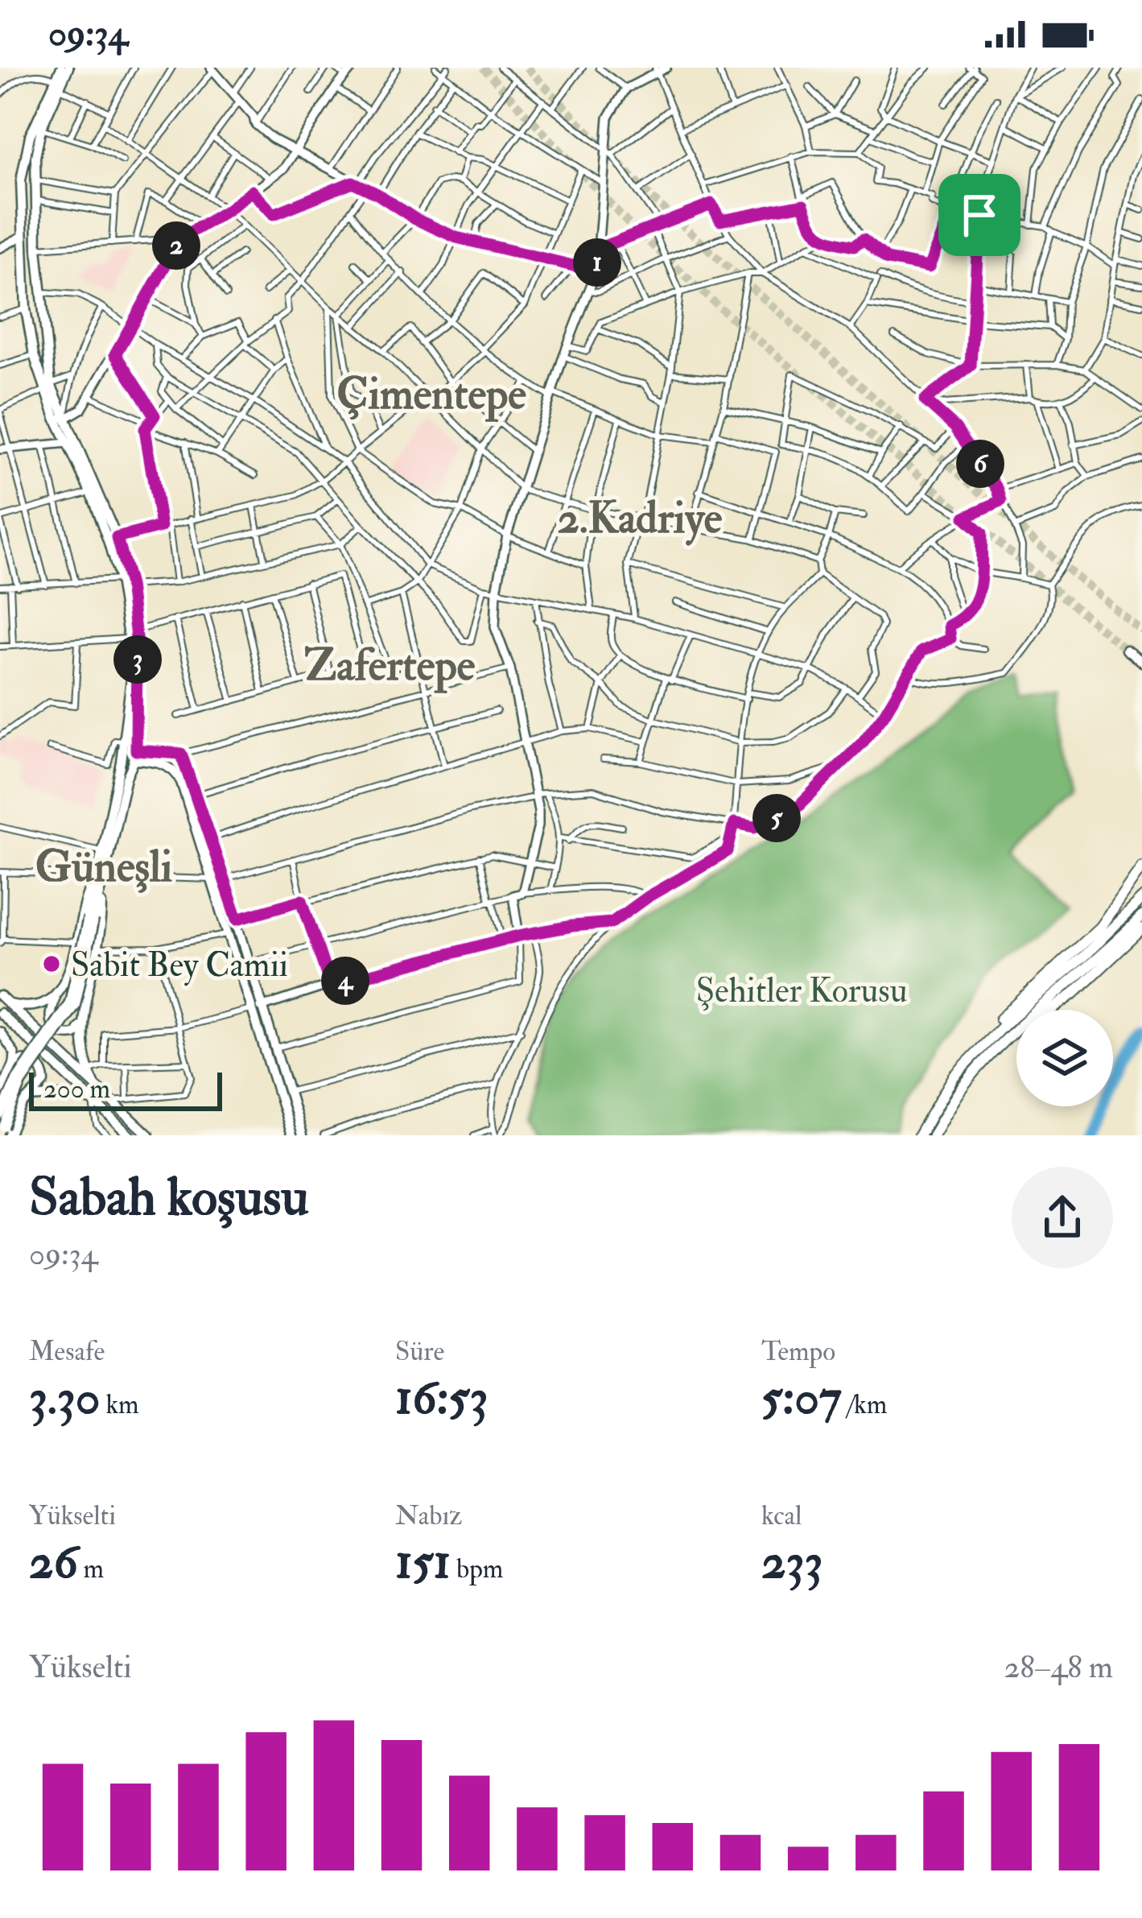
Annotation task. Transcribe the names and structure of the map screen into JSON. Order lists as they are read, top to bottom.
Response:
{
  "districts": [
    "Çimentepe",
    "2.Kadriye",
    "Zafertepe",
    "Güneşli"
  ],
  "parks": ["Şehitler Korusu"],
  "places": ["Sabit Bey Camii"],
  "scale_bar": "200 m",
  "page": {
    "status": "09:34",
    "pins": [
      "2",
      "1",
      "6",
      "3",
      "5",
      "4"
    ],
    "scale": "200 m",
    "heading": ["Sabah koşusu", "09:34"],
    "stats": [
      ["Mesafe", "3.30 km"],
      ["Süre", "16:53"],
      ["Tempo", "5:07 /km"],
      ["Yükselti", "26 m"],
      ["Nabız", "151 bpm"],
      ["kcal", "233"]
    ],
    "chart": ["Yükselti", "28–48 m"]
  }
}
